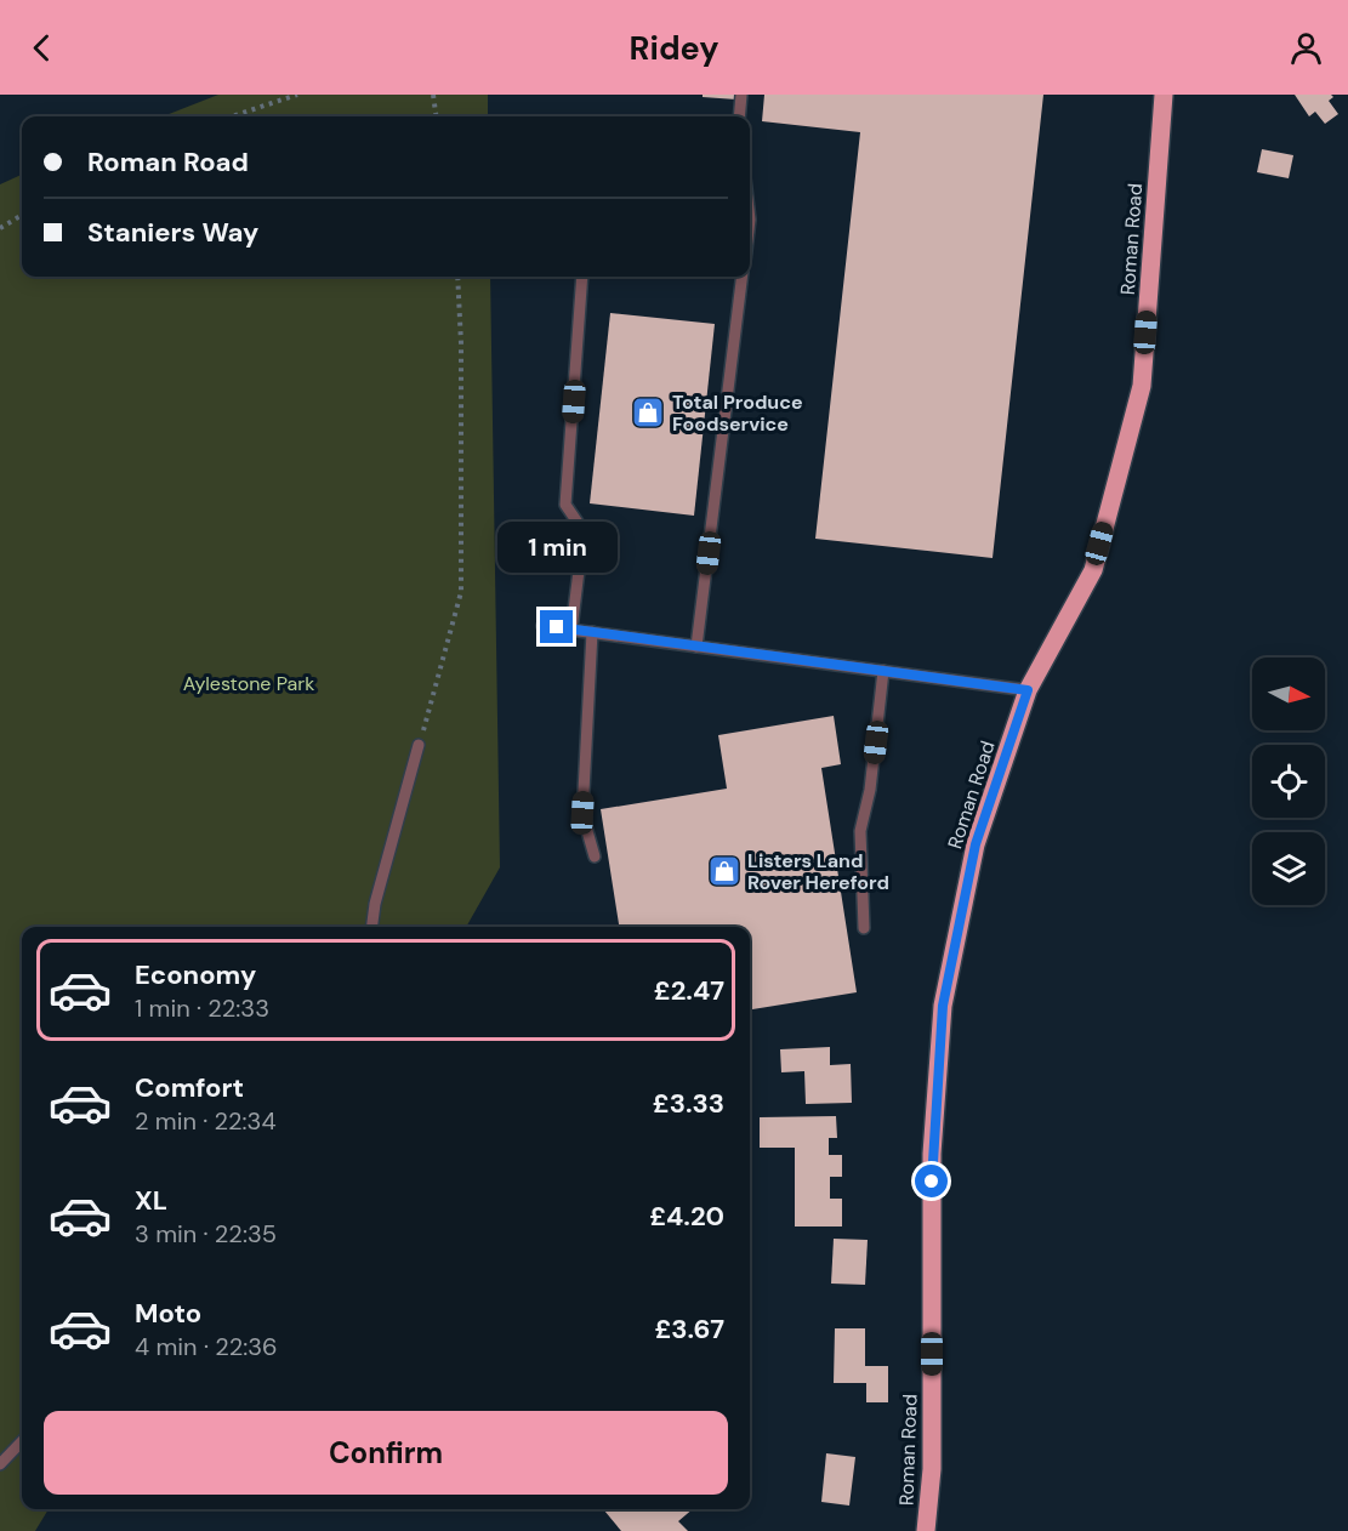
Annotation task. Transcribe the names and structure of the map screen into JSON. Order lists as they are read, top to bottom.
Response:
{
  "streets": {
    "main road": ["Roman Road"]
  },
  "parks": ["Aylestone Park"],
  "places": {
    "shop": ["Total Produce Foodservice", "Listers Land Rover Hereford"]
  },
  "north": "right",
  "page": {
    "header": "Ridey",
    "banner": ["Roman Road", "Staniers Way"],
    "bubble": "1 min",
    "list": [
      {
        "name": "Economy",
        "note": "1 min · 22:33",
        "value": "£2.47"
      },
      {
        "name": "Comfort",
        "note": "2 min · 22:34",
        "value": "£3.33"
      },
      {
        "name": "XL",
        "note": "3 min · 22:35",
        "value": "£4.20"
      },
      {
        "name": "Moto",
        "note": "4 min · 22:36",
        "value": "£3.67"
      }
    ],
    "buttons": "Confirm"
  }
}
